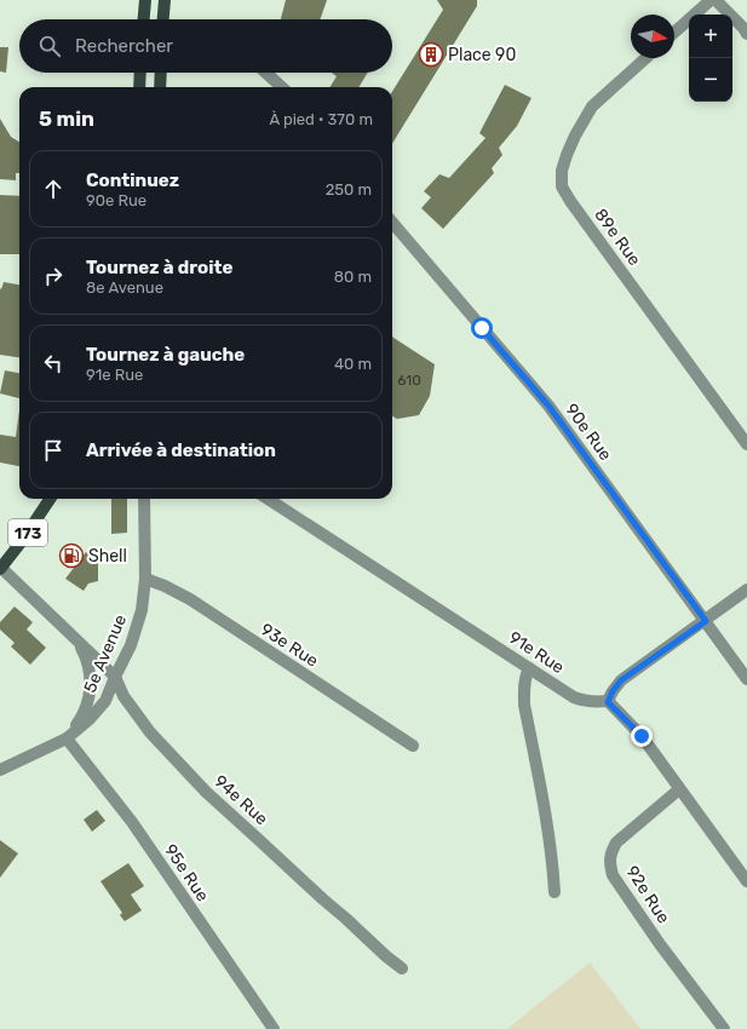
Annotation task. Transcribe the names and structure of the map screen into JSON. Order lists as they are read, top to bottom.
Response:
{
  "streets": {
    "main road": ["173"],
    "street": [
      "89e Rue",
      "90e Rue",
      "93e Rue",
      "91e Rue",
      "5e Avenue",
      "94e Rue",
      "95e Rue",
      "92e Rue"
    ]
  },
  "crossings": [
    ["173", "94e Rue"],
    ["93e Rue", "5e Avenue"],
    ["5e Avenue", "94e Rue"],
    ["5e Avenue", "95e Rue"],
    ["94e Rue", "95e Rue"]
  ],
  "places": {
    "building": ["Place 90"],
    "fuel station": ["Shell"]
  },
  "house_numbers": ["610"],
  "north": "right",
  "page": {
    "map_buttons": ["+", "−"],
    "search": "Rechercher",
    "heading": ["5 min", "À pied · 370 m"],
    "list": [
      ["Continuez", "90e Rue", "250 m"],
      ["Tournez à droite", "8e Avenue", "80 m"],
      ["Tournez à gauche", "91e Rue", "40 m"],
      "Arrivée à destination"
    ]
  }
}
